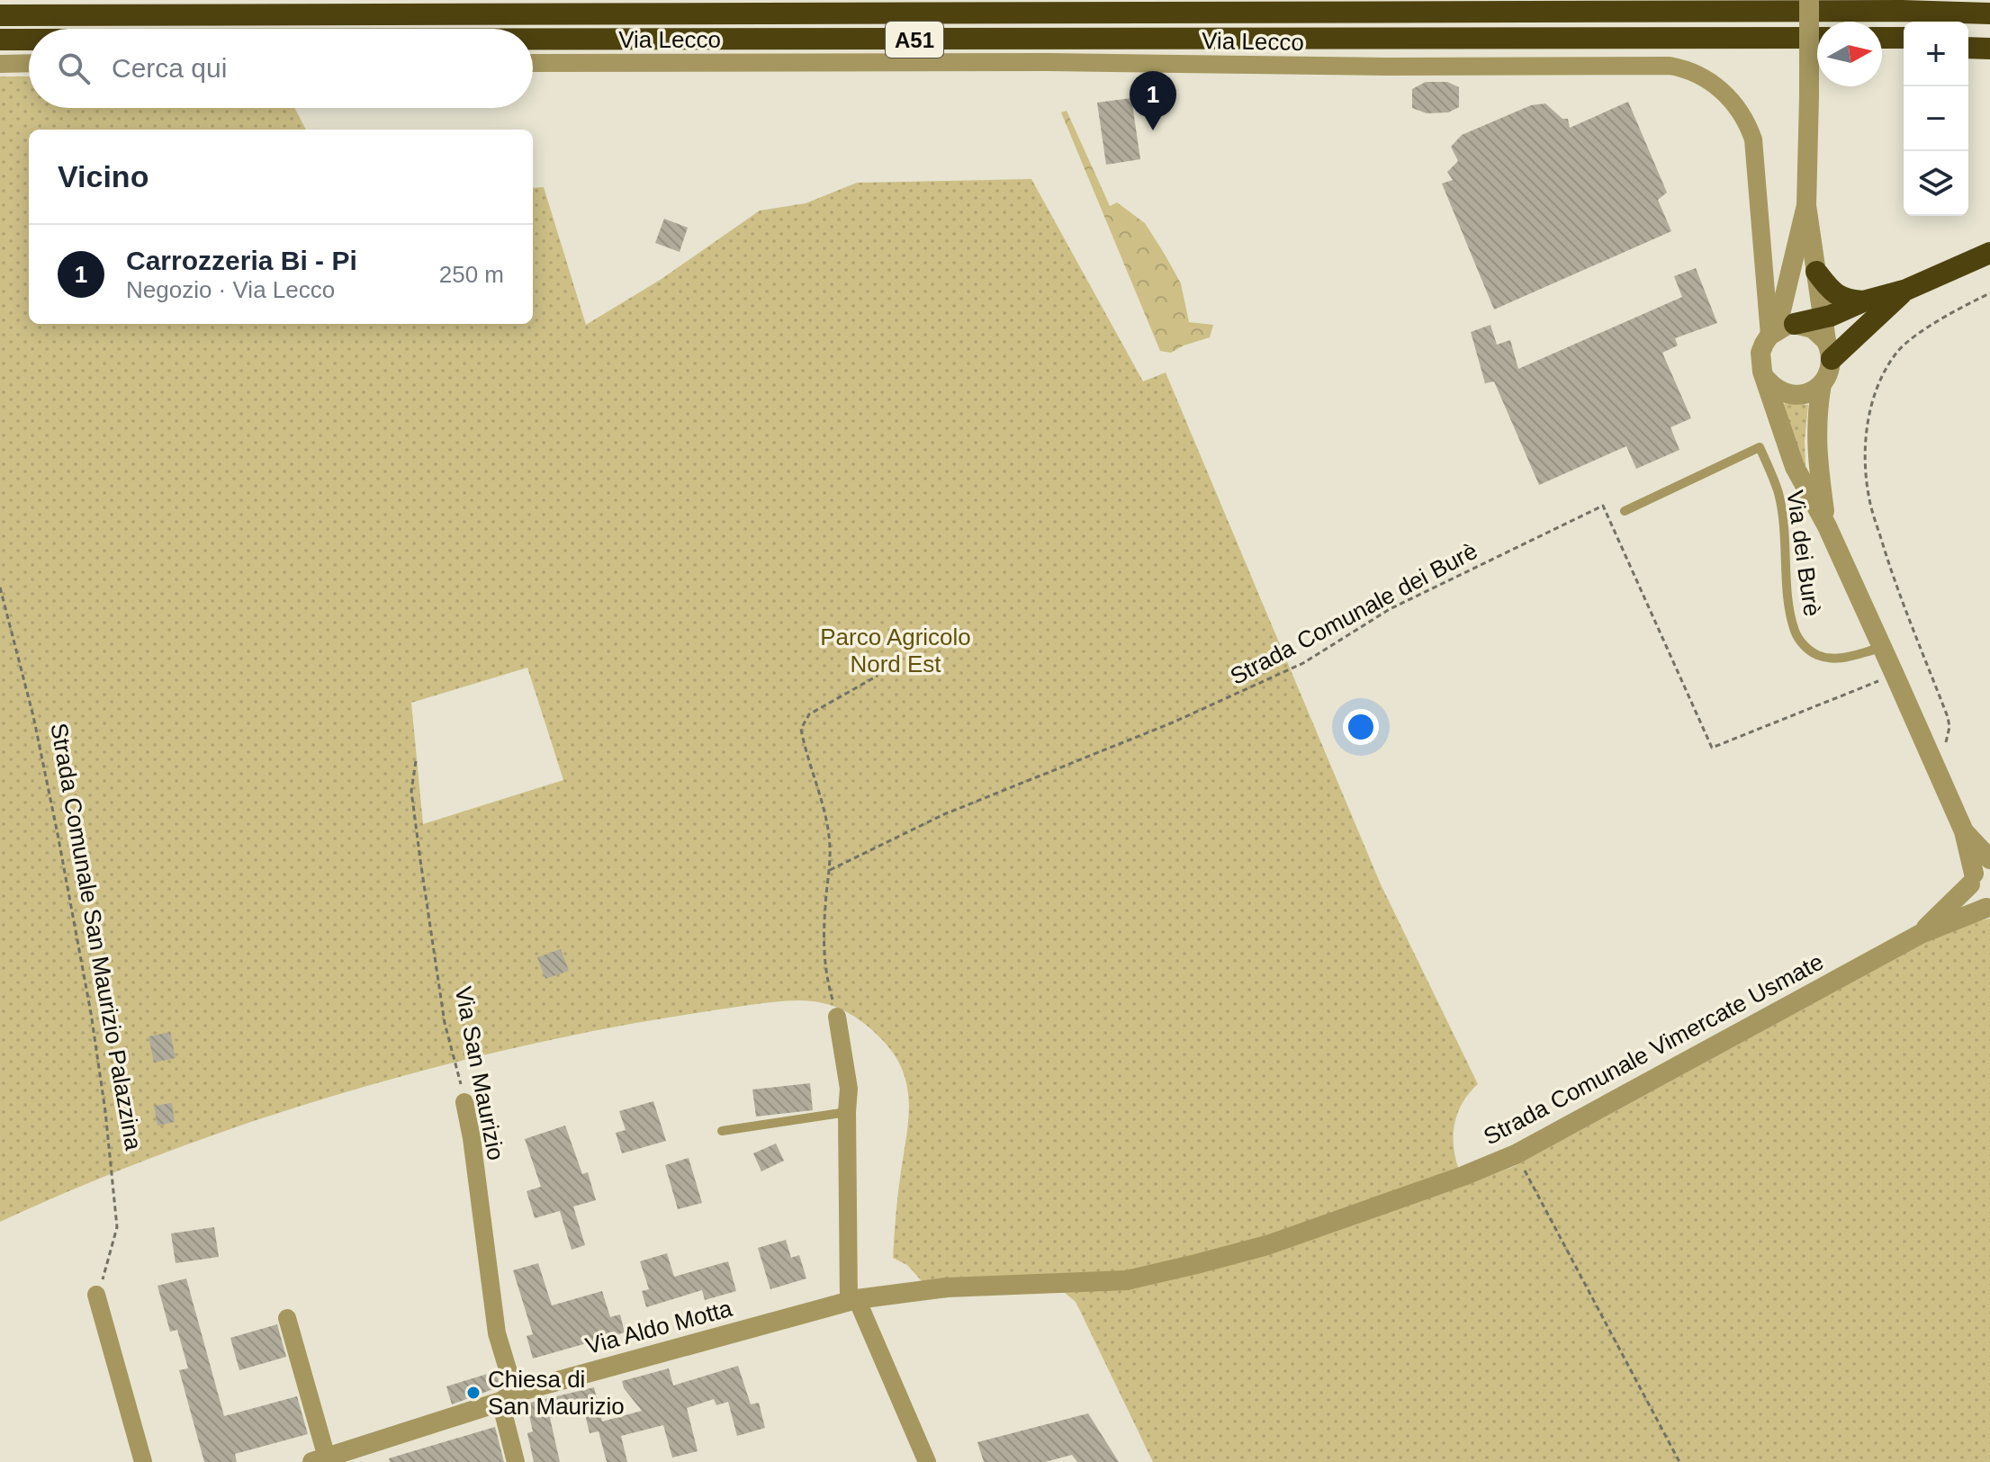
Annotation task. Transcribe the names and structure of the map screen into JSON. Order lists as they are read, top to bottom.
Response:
{
  "streets": {
    "highway": ["A51"],
    "street": [
      "Via Lecco",
      "Strada Comunale Vimercate Usmate",
      "Via San Maurizio",
      "Via Aldo Motta"
    ],
    "lane": ["Via dei Burè"],
    "path": ["Strada Comunale dei Burè", "Strada Comunale San Maurizio Palazzina"]
  },
  "crossings": [
    ["Strada Comunale Vimercate Usmate", "Via Aldo Motta"],
    ["Via San Maurizio", "Via Aldo Motta"]
  ],
  "parks": ["Parco Agricolo Nord Est"],
  "places": ["Chiesa di San Maurizio"],
  "north": "right",
  "page": {
    "map_buttons": ["+", "−"],
    "search": "Cerca qui",
    "pins": "1",
    "heading": "Vicino",
    "list": [
      {
        "mark": "1",
        "name": "Carrozzeria Bi - Pi",
        "note": "Negozio · Via Lecco",
        "value": "250 m"
      }
    ]
  }
}
